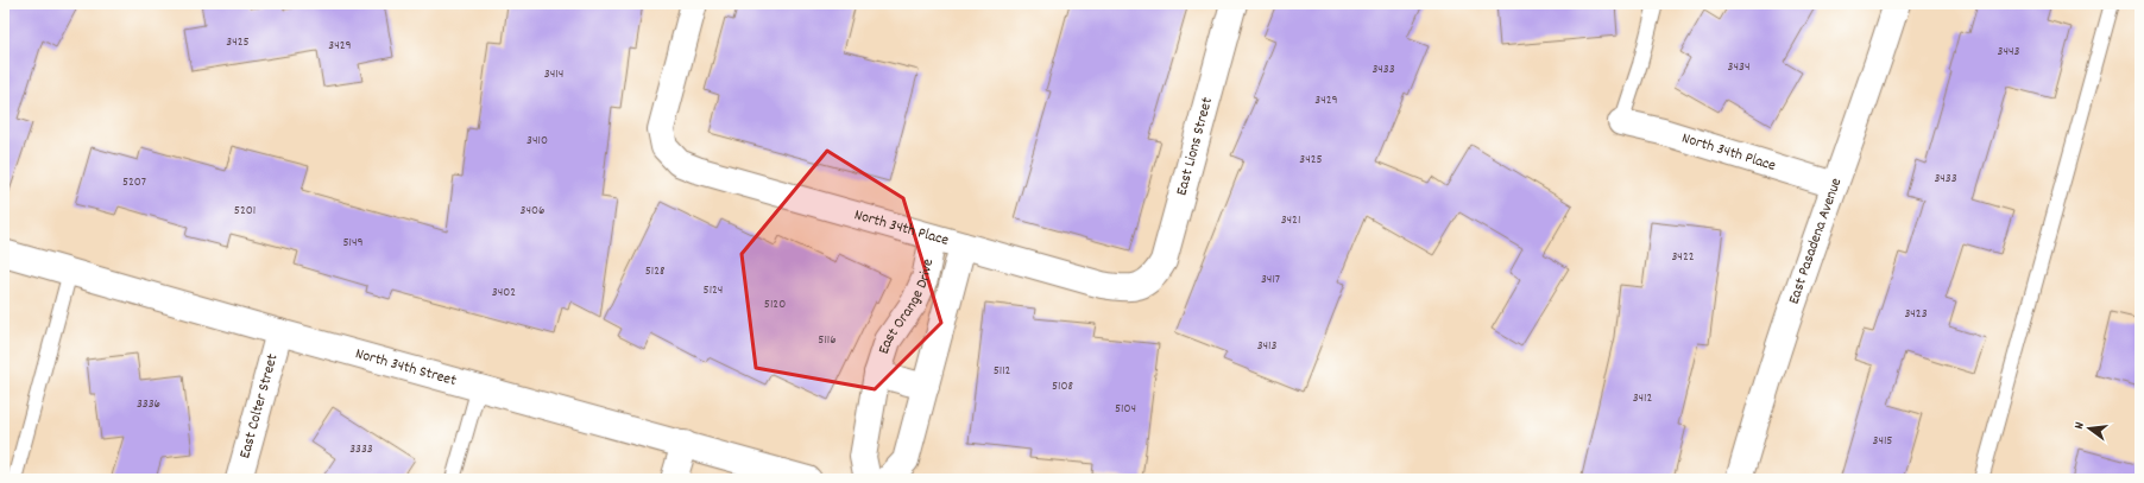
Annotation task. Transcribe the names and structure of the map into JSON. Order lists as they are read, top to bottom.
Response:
{
  "streets": {
    "street": [
      "East Lions Street",
      "North 34th Place",
      "East Pasadena Avenue",
      "East Orange Drive",
      "North 34th Street",
      "East Colter Street"
    ]
  },
  "crossings": [
    ["East Lions Street", "North 34th Place"],
    ["North 34th Place", "East Pasadena Avenue"],
    ["North 34th Place", "East Orange Drive"],
    ["North 34th Street", "East Colter Street"]
  ],
  "house_numbers": [
    "3425",
    "3429",
    "3443",
    "3434",
    "3433",
    "3414",
    "3429",
    "3410",
    "3425",
    "3433",
    "5207",
    "5201",
    "3406",
    "3421",
    "5149",
    "3422",
    "5128",
    "3417",
    "5124",
    "3402",
    "5120",
    "3423",
    "5116",
    "3413",
    "5112",
    "5108",
    "3412",
    "3336",
    "5104",
    "3415",
    "3333"
  ],
  "north": "left"
}
